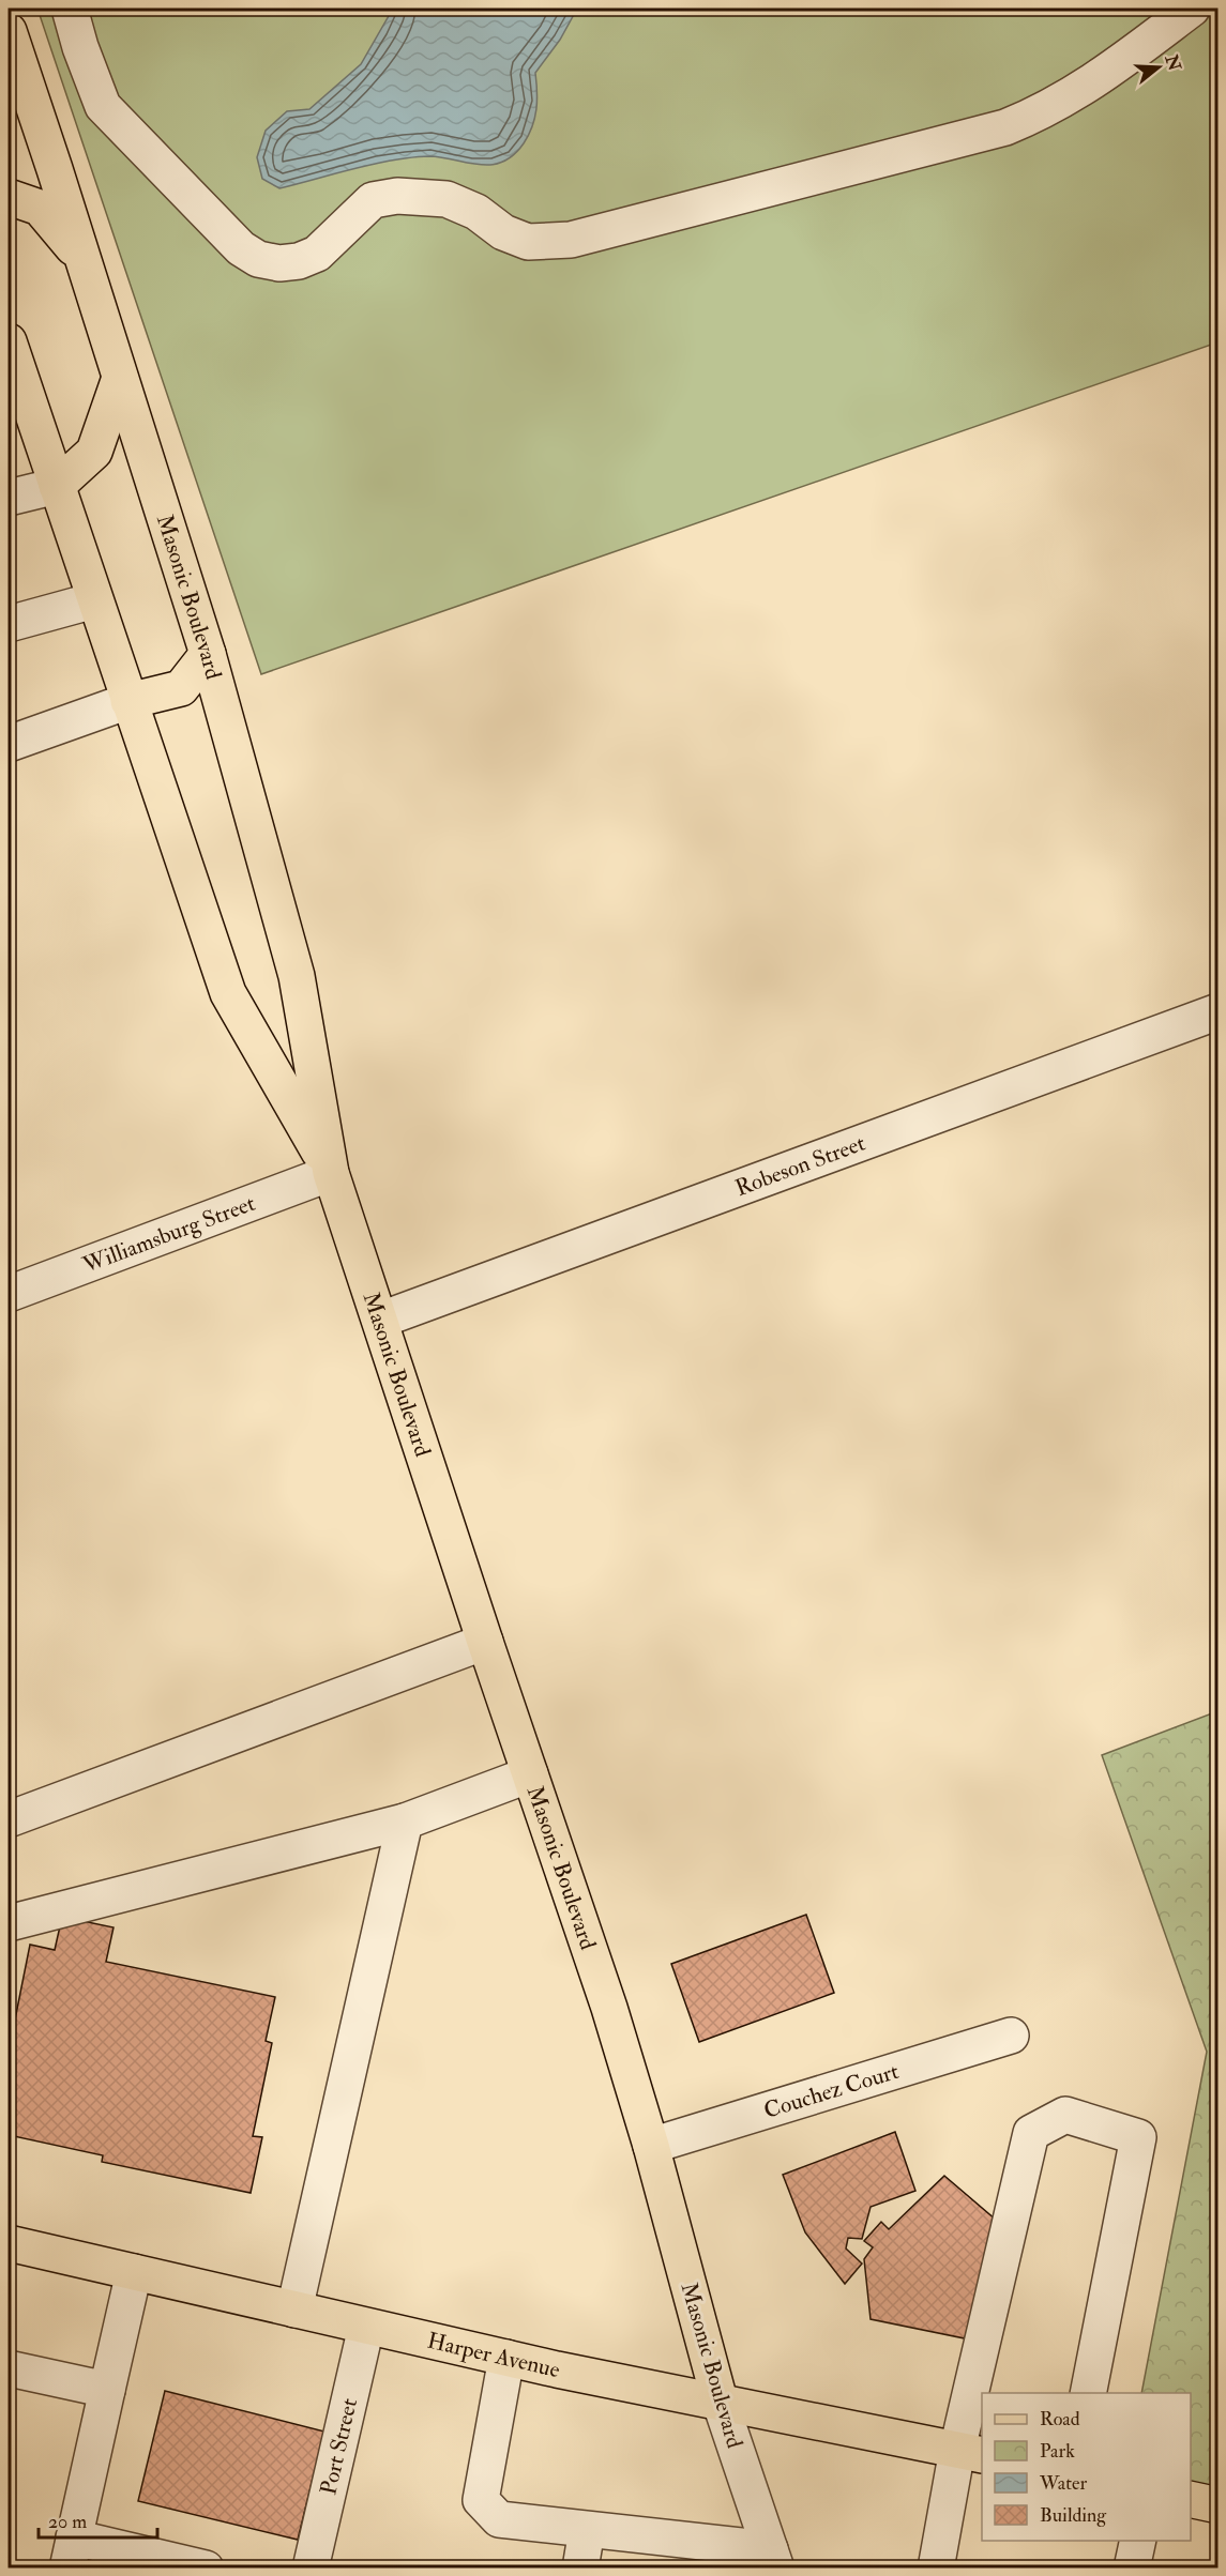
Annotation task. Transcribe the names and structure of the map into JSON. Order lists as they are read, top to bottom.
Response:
{
  "streets": {
    "main road": ["Masonic Boulevard", "Harper Avenue"],
    "street": [
      "Robeson Street",
      "Williamsburg Street",
      "Couchez Court",
      "Port Street"
    ]
  },
  "crossings": [
    ["Masonic Boulevard", "Robeson Street"],
    ["Masonic Boulevard", "Williamsburg Street"],
    ["Masonic Boulevard", "Couchez Court"],
    ["Masonic Boulevard", "Harper Avenue"],
    ["Harper Avenue", "Port Street"]
  ],
  "legend": [
    "Road",
    "Park",
    "Water",
    "Building"
  ],
  "scale_bar": "20 m",
  "north": "right"
}
